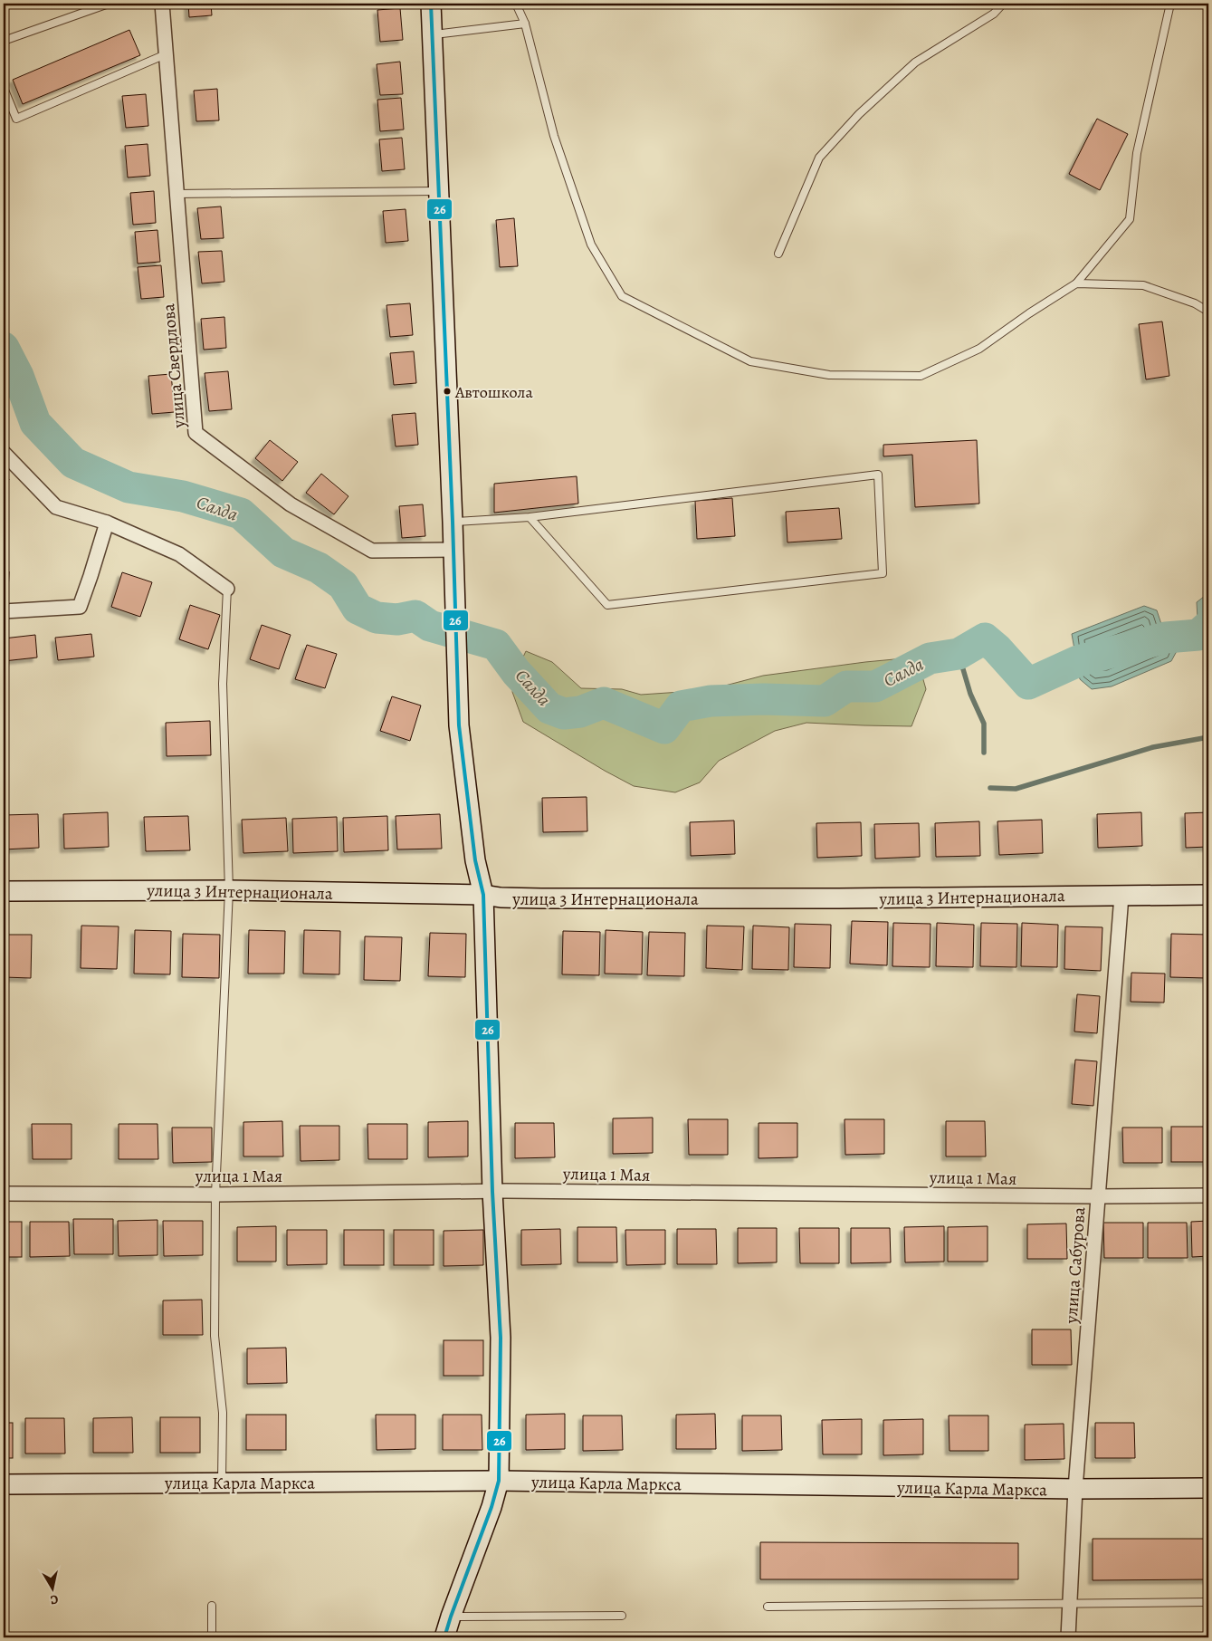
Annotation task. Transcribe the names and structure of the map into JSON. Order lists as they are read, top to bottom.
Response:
{
  "streets": {
    "street": [
      "улица Свердлова",
      "улица 3 Интернационала",
      "улица 1 Мая",
      "улица Сабурова",
      "улица Карла Маркса"
    ]
  },
  "crossings": [
    ["улица 3 Интернационала", "улица Сабурова"],
    ["улица 1 Мая", "улица Сабурова"],
    ["улица Сабурова", "улица Карла Маркса"]
  ],
  "water": ["Салда"],
  "places": ["Автошкола"],
  "lines": ["transit line 26"],
  "north": "bottom"
}
